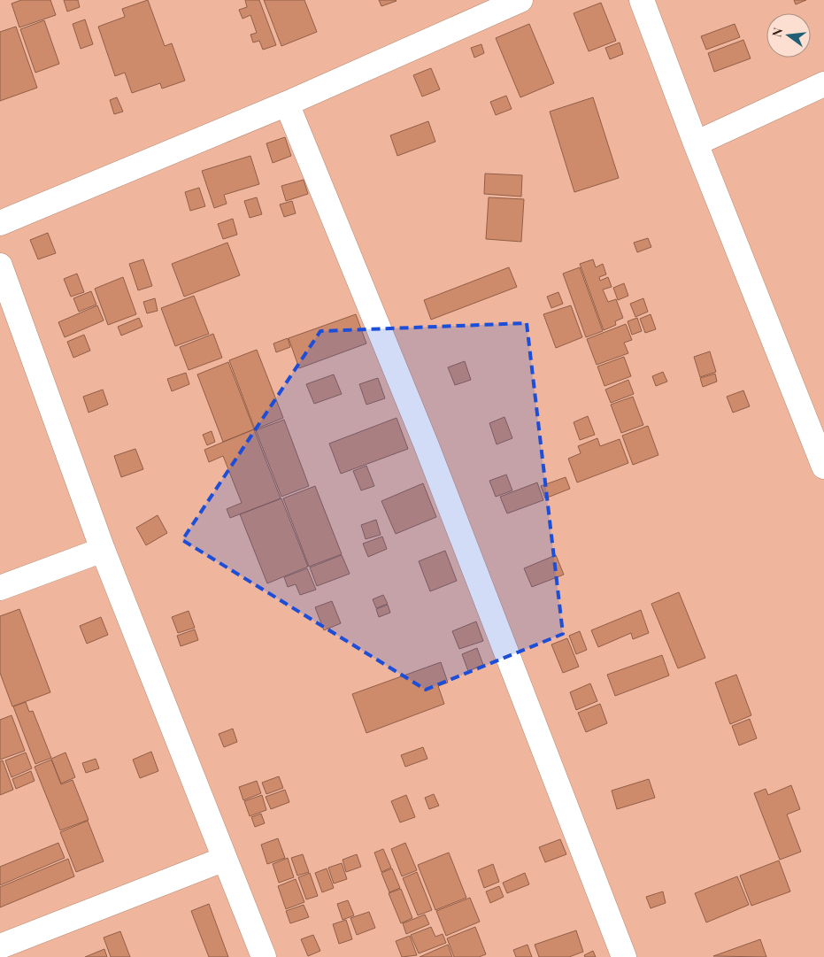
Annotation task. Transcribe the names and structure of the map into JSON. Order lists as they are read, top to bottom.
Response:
{
  "north": "left"
}
